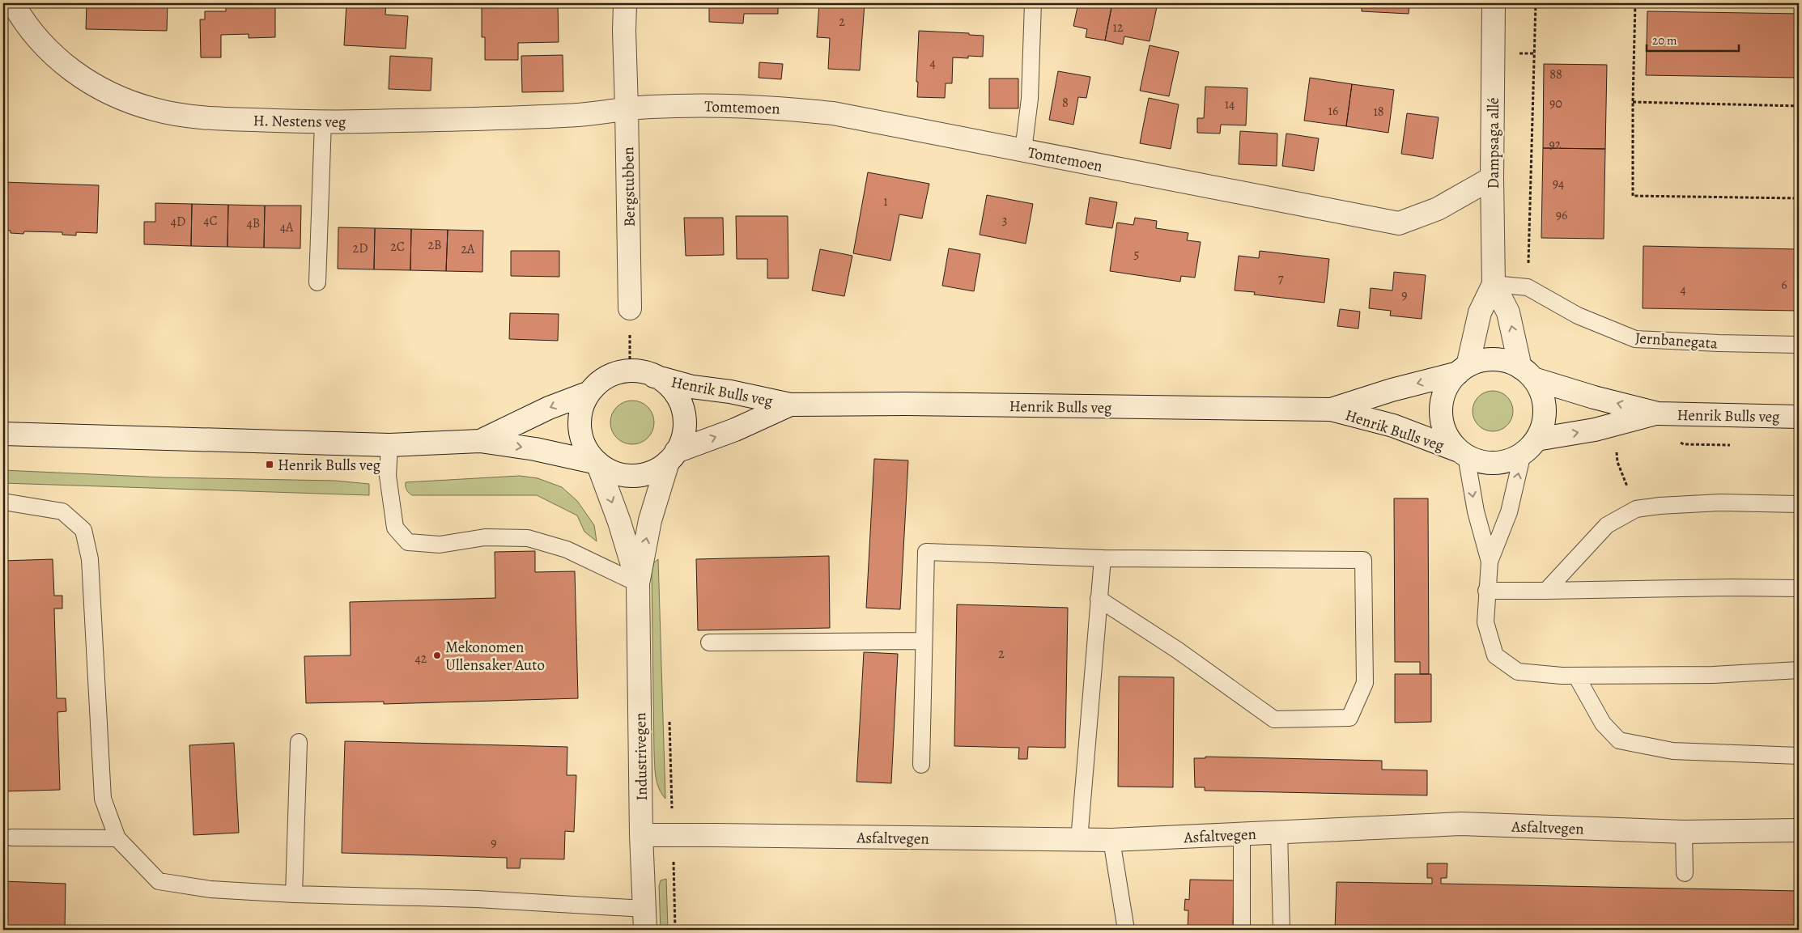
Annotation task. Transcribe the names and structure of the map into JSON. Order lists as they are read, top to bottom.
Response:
{
  "streets": {
    "street": [
      "Tomtemoen",
      "H. Nestens veg",
      "Dampsaga allé",
      "Bergstubben",
      "Henrik Bulls veg",
      "Industrivegen",
      "Asfaltvegen"
    ],
    "lane": ["Jernbanegata"]
  },
  "crossings": [
    ["Tomtemoen", "H. Nestens veg"],
    ["Tomtemoen", "Dampsaga allé"],
    ["Tomtemoen", "Bergstubben"],
    ["H. Nestens veg", "Bergstubben"],
    ["Dampsaga allé", "Jernbanegata"],
    ["Dampsaga allé", "Henrik Bulls veg"],
    ["Henrik Bulls veg", "Industrivegen"],
    ["Industrivegen", "Asfaltvegen"]
  ],
  "places": {
    "transit": ["Henrik Bulls veg"],
    "other": ["Mekonomen Ullensaker Auto"]
  },
  "house_numbers": [
    "2",
    "12",
    "4",
    "88",
    "8",
    "90",
    "14",
    "16",
    "18",
    "92",
    "94",
    "1",
    "96",
    "3",
    "4C",
    "4D",
    "4B",
    "4A",
    "2B",
    "2C",
    "2D",
    "2A",
    "5",
    "7",
    "6",
    "4",
    "9",
    "2",
    "42",
    "9"
  ],
  "scale_bar": "20 m"
}
